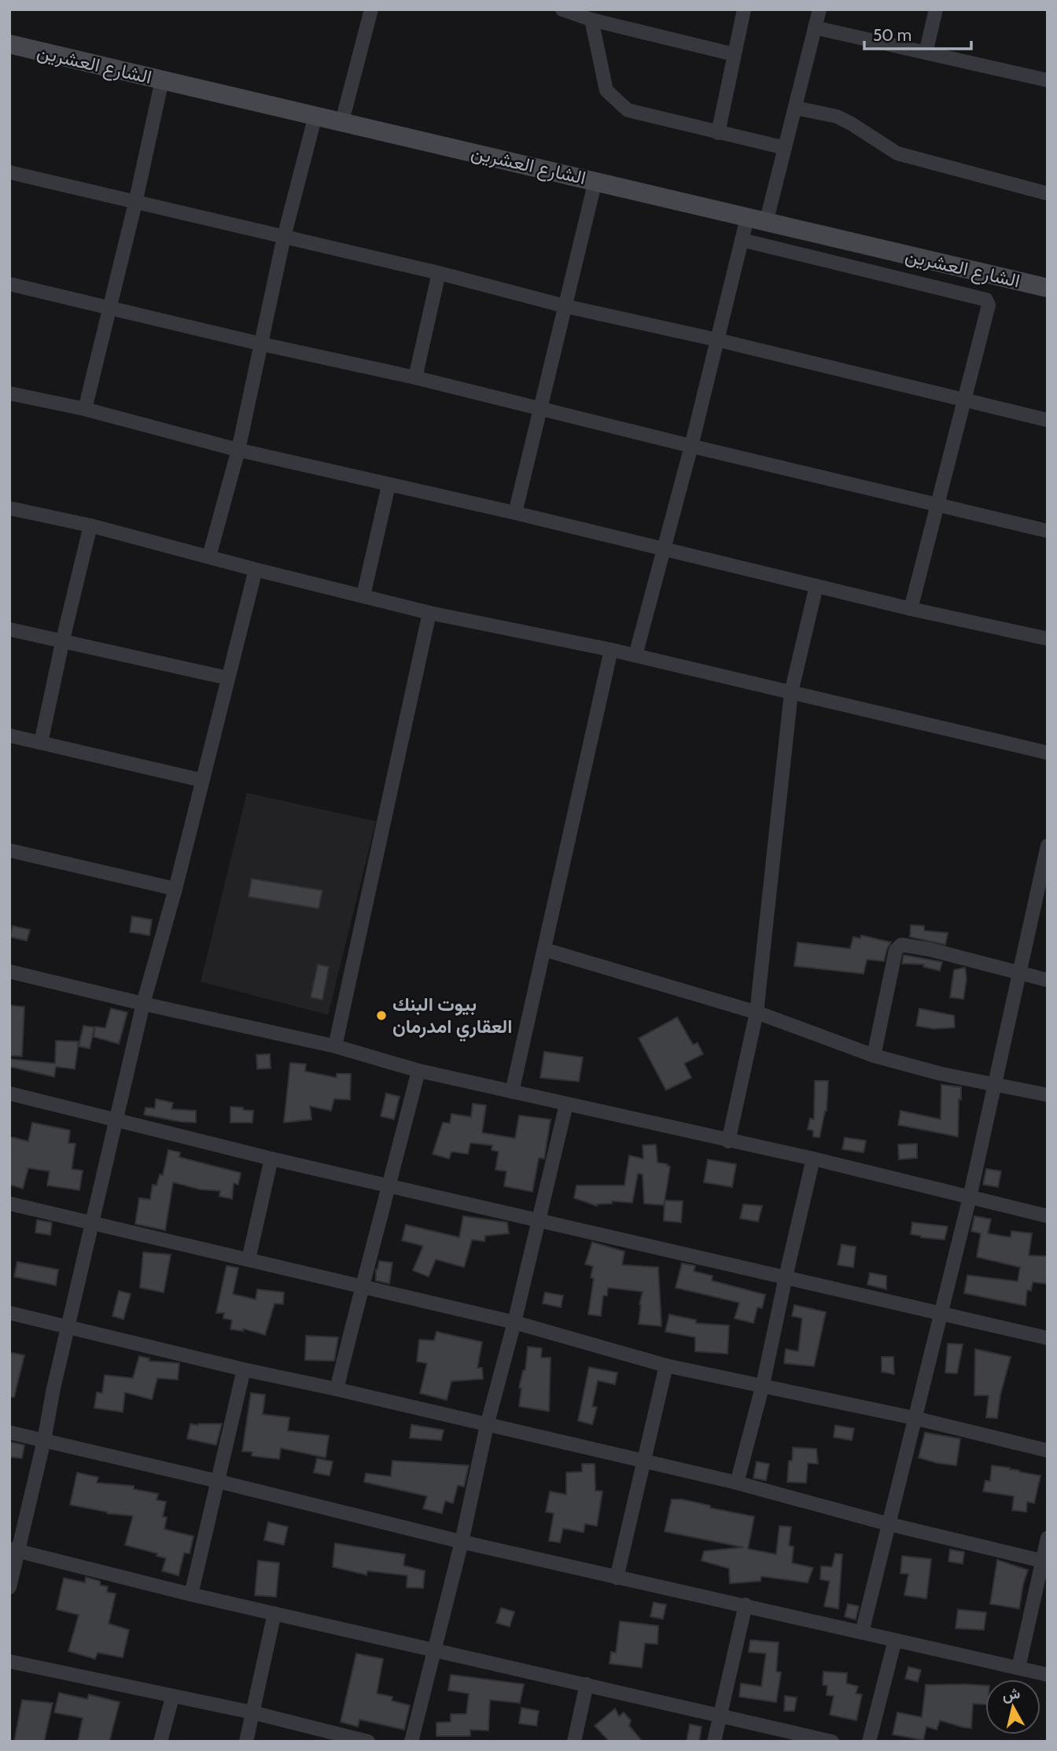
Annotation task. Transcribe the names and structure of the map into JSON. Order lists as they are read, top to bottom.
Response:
{
  "streets": {
    "street": ["الشارع العشرين"]
  },
  "places": ["بيوت البنك العقاري امدرمان"],
  "scale_bar": "50 m",
  "north": "top"
}
